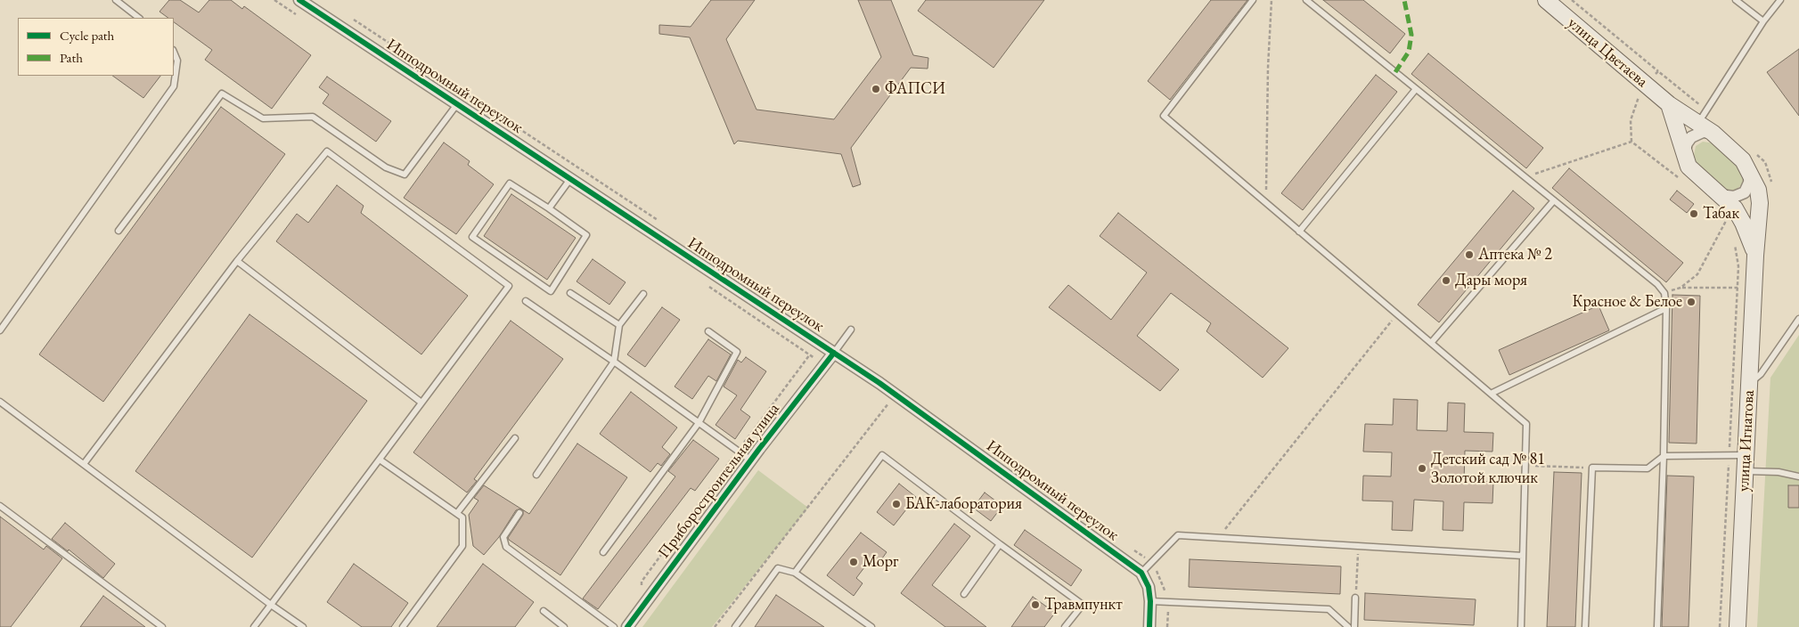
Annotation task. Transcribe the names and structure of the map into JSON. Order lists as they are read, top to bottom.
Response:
{
  "streets": {
    "main road": ["улица Цветаева", "улица Игнатова"],
    "street": ["Ипподромный переулок", "Приборостроительная улица"]
  },
  "crossings": [
    ["улица Цветаева", "улица Игнатова"],
    ["Ипподромный переулок", "Приборостроительная улица"]
  ],
  "places": [
    "ФАПСИ",
    "Табак",
    "Аптека № 2",
    "Дары моря",
    "Красное & Белое",
    "Детский сад № 81 Золотой ключик",
    "БАК-лаборатория",
    "Морг",
    "Травмпункт"
  ],
  "legend": ["Cycle path", "Path"]
}
